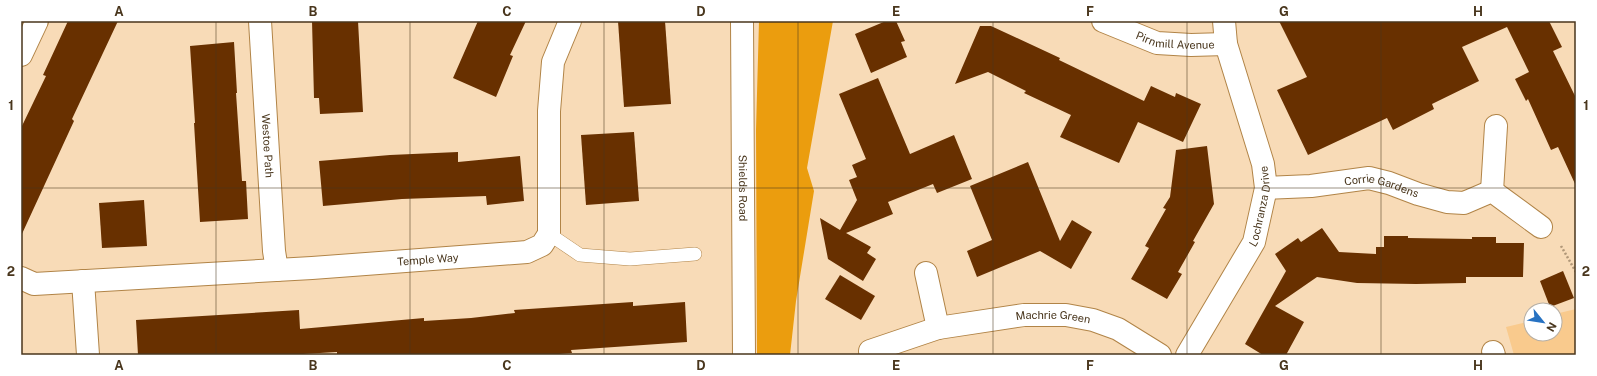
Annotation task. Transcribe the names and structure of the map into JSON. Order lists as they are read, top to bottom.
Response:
{
  "streets": {
    "street": [
      "Pirnmill Avenue",
      "Westoe Path",
      "Shields Road",
      "Corrie Gardens",
      "Lochranza Drive",
      "Temple Way",
      "Machrie Green"
    ]
  },
  "crossings": [
    ["Pirnmill Avenue", "Lochranza Drive"],
    ["Westoe Path", "Temple Way"],
    ["Corrie Gardens", "Lochranza Drive"]
  ],
  "north": "bottom right",
  "grid": {
    "columns": [
      "A",
      "B",
      "C",
      "D",
      "E",
      "F",
      "G",
      "H"
    ],
    "rows": ["1", "2"]
  }
}
